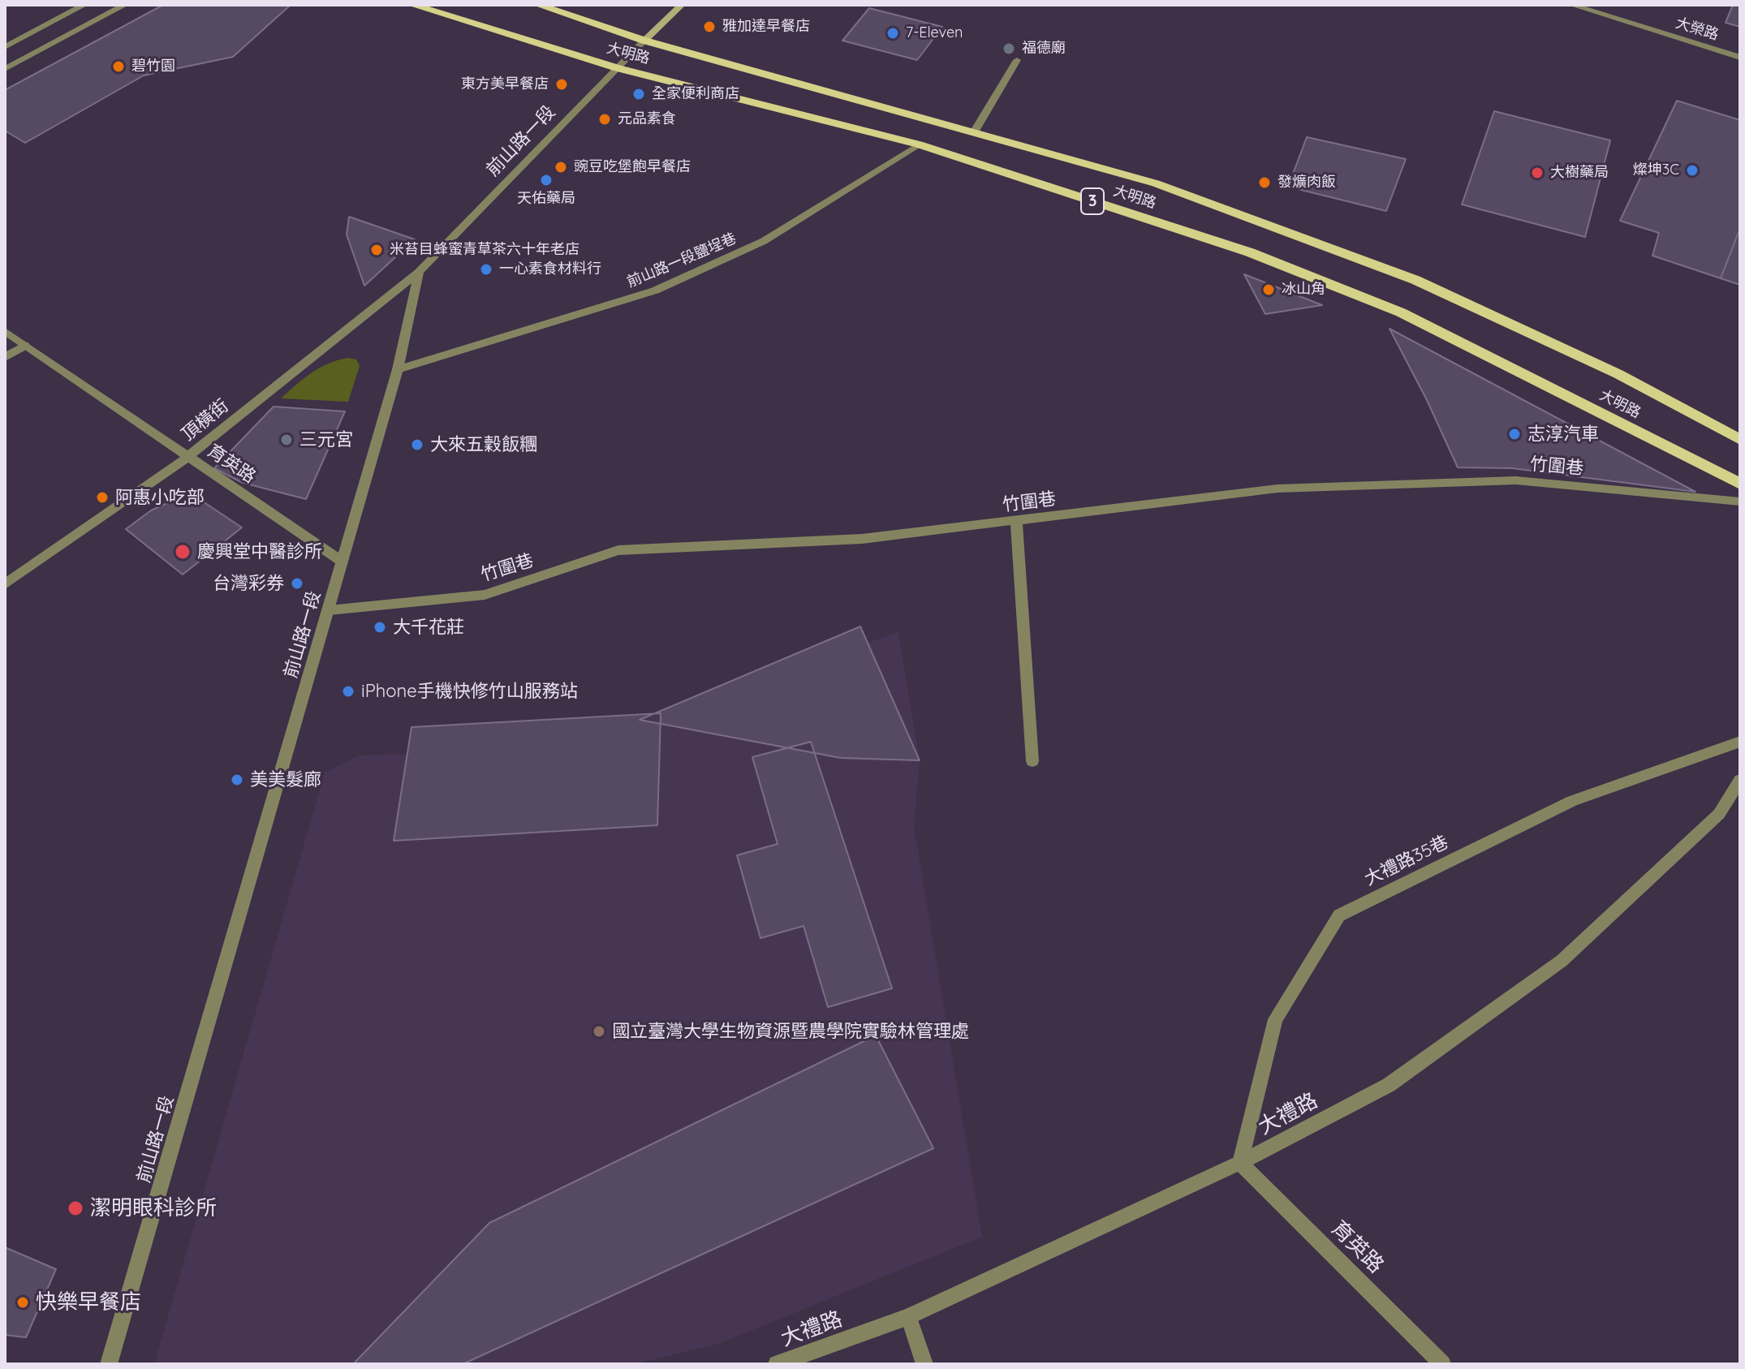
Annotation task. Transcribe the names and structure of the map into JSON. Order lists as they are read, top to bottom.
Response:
{
  "streets": {
    "main road": ["大明路", "3"],
    "street": [
      "大榮路",
      "前山路一段",
      "前山路一段鹽埕巷",
      "頂橫街",
      "育英路",
      "竹圍巷",
      "大禮路35巷",
      "大禮路"
    ]
  },
  "crossings": [
    ["大明路", "前山路一段"],
    ["大明路", "前山路一段鹽埕巷"],
    ["前山路一段", "前山路一段鹽埕巷"],
    ["前山路一段", "頂橫街"],
    ["前山路一段", "育英路"],
    ["前山路一段", "竹圍巷"],
    ["頂橫街", "育英路"],
    ["育英路", "大禮路35巷"],
    ["育英路", "大禮路"],
    ["大禮路35巷", "大禮路"]
  ],
  "places": [
    "雅加達早餐店",
    "7-Eleven",
    "福德廟",
    "碧竹園",
    "東方美早餐店",
    "全家便利商店",
    "元品素食",
    "豌豆吃堡飽早餐店",
    "燦坤3C",
    "大樹藥局",
    "天佑藥局",
    "發爌肉飯",
    "米苔目蜂蜜青草茶六十年老店",
    "一心素食材料行",
    "冰山角",
    "志淳汽車",
    "三元宮",
    "大來五穀飯糰",
    "阿惠小吃部",
    "慶興堂中醫診所",
    "台灣彩券",
    "大千花莊",
    "iPhone手機快修竹山服務站",
    "美美髮廊",
    "國立臺灣大學生物資源暨農學院實驗林管理處",
    "潔明眼科診所",
    "快樂早餐店"
  ]
}
